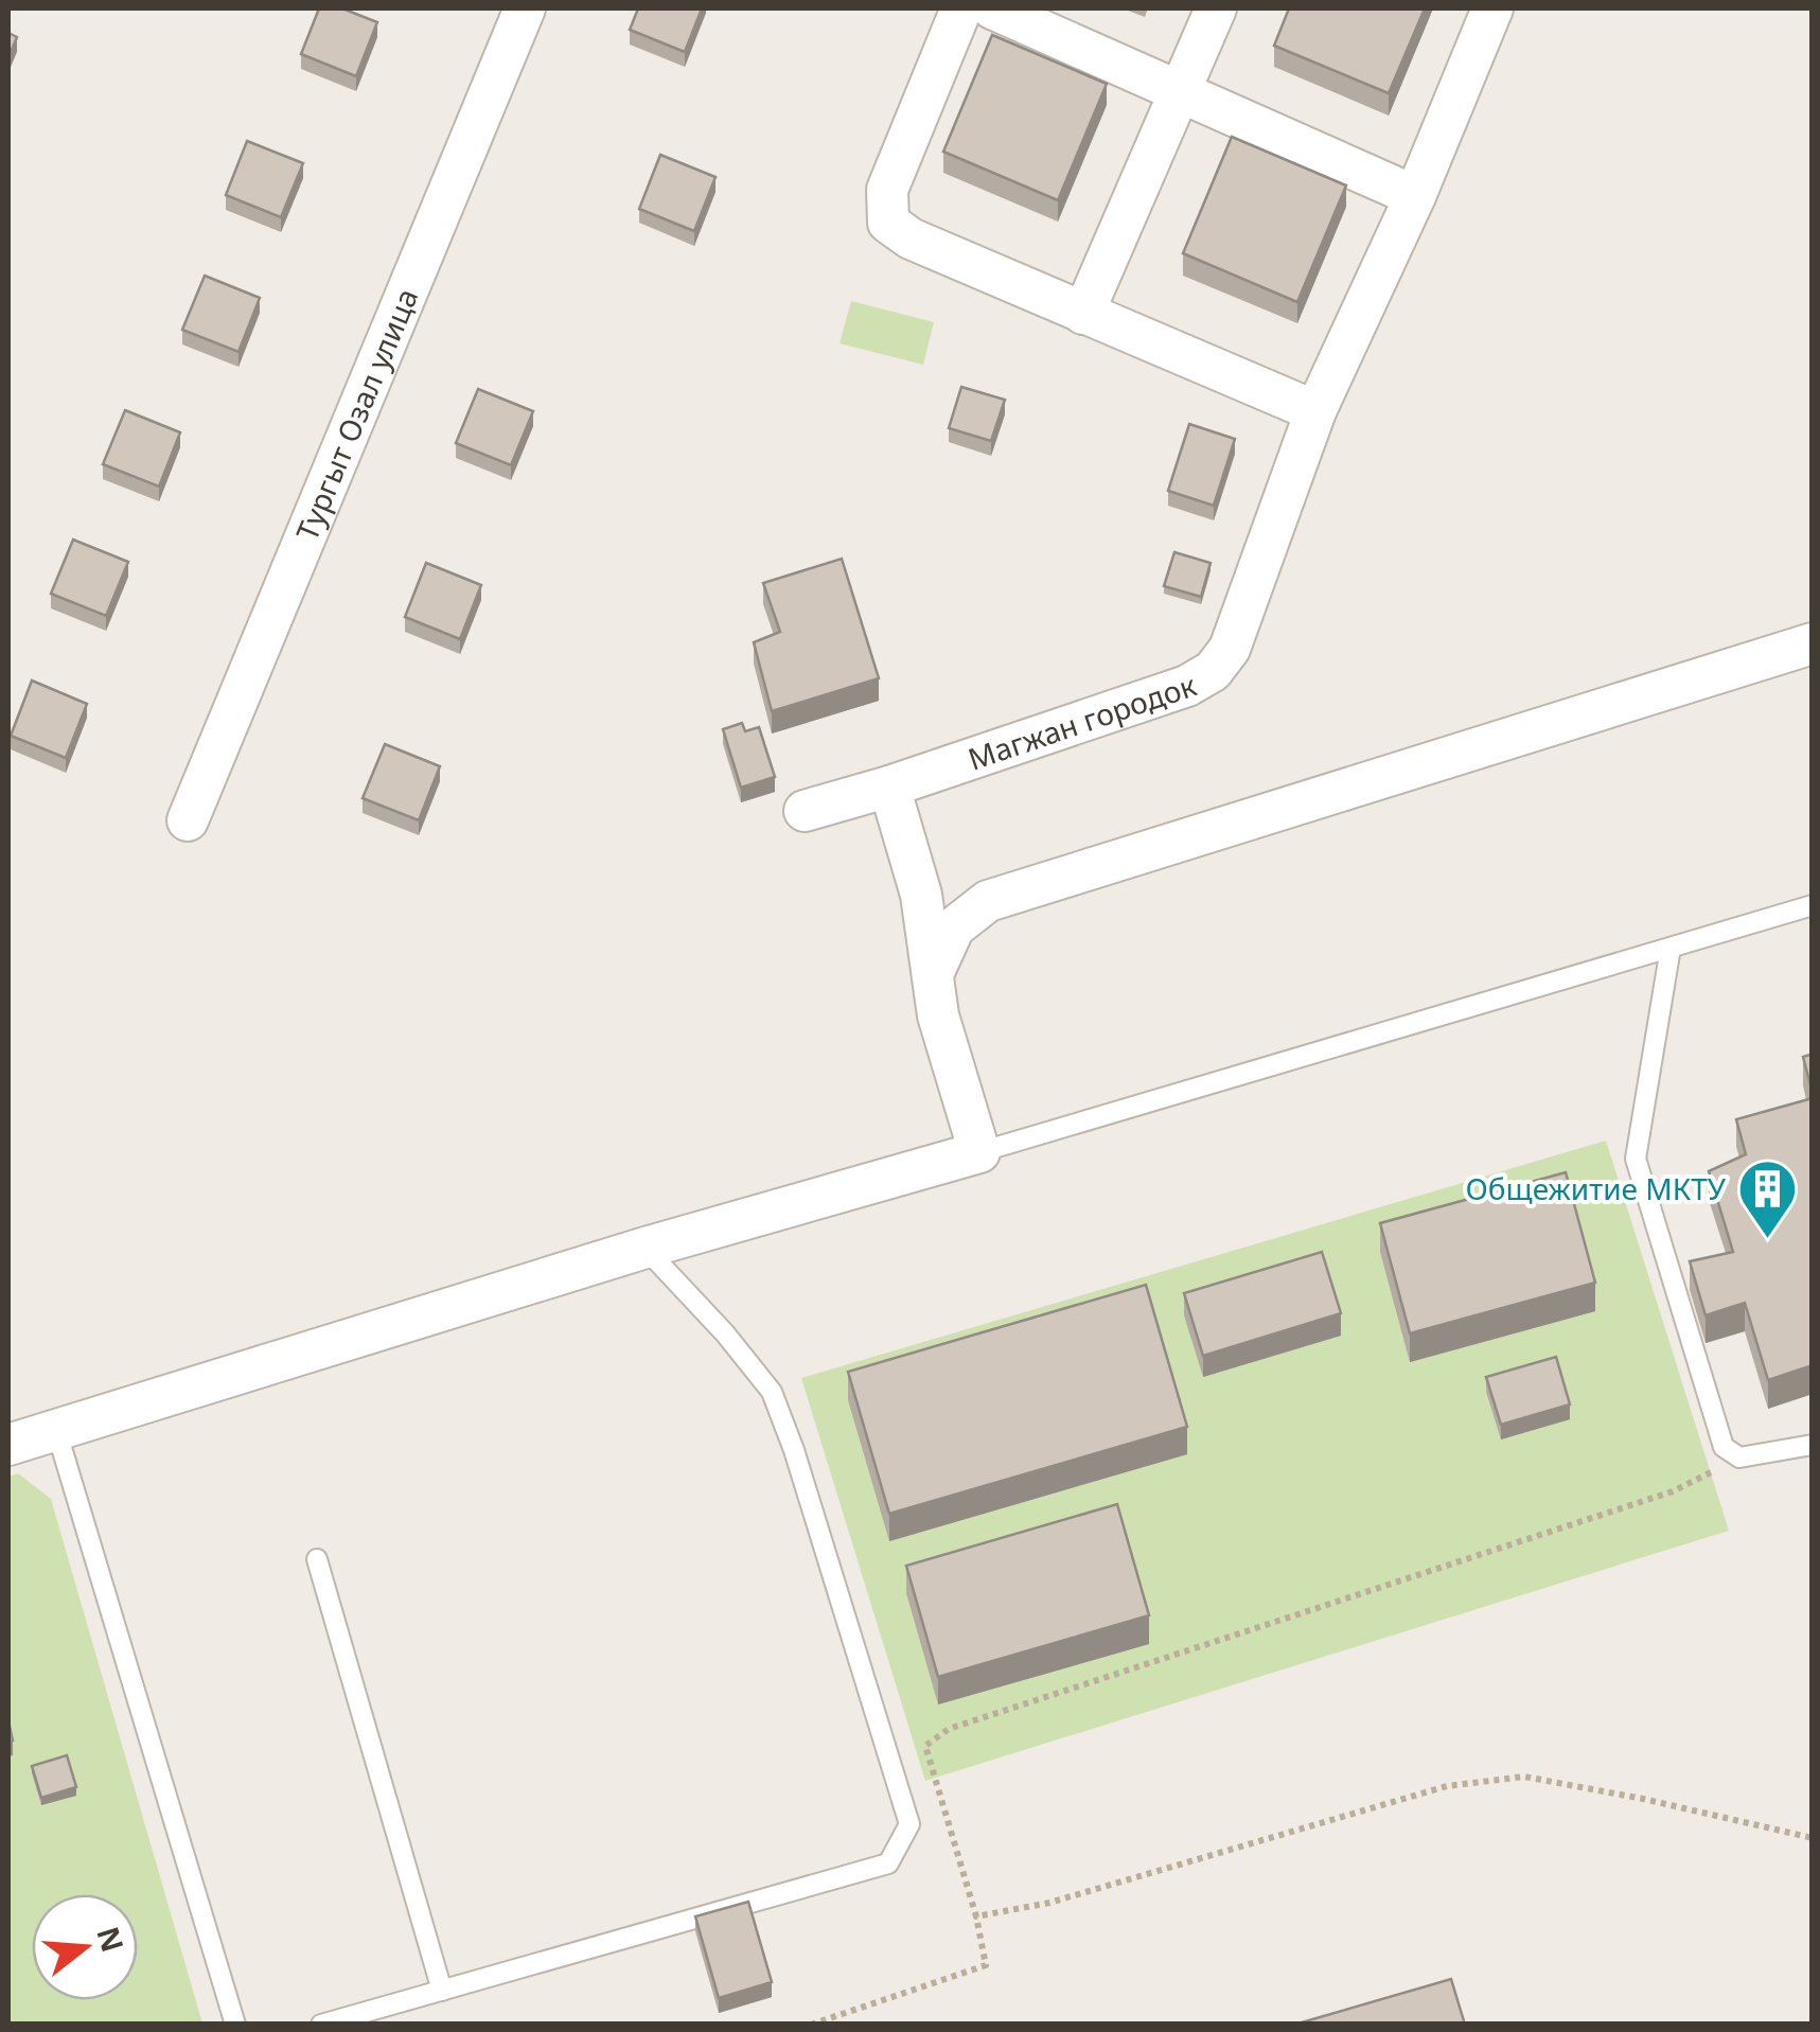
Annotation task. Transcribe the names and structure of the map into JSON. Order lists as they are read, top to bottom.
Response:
{
  "streets": {
    "street": ["Тургыт Озал улица", "Магжан городок"]
  },
  "places": {
    "building": ["Общежитие МКТУ"]
  },
  "north": "right"
}
